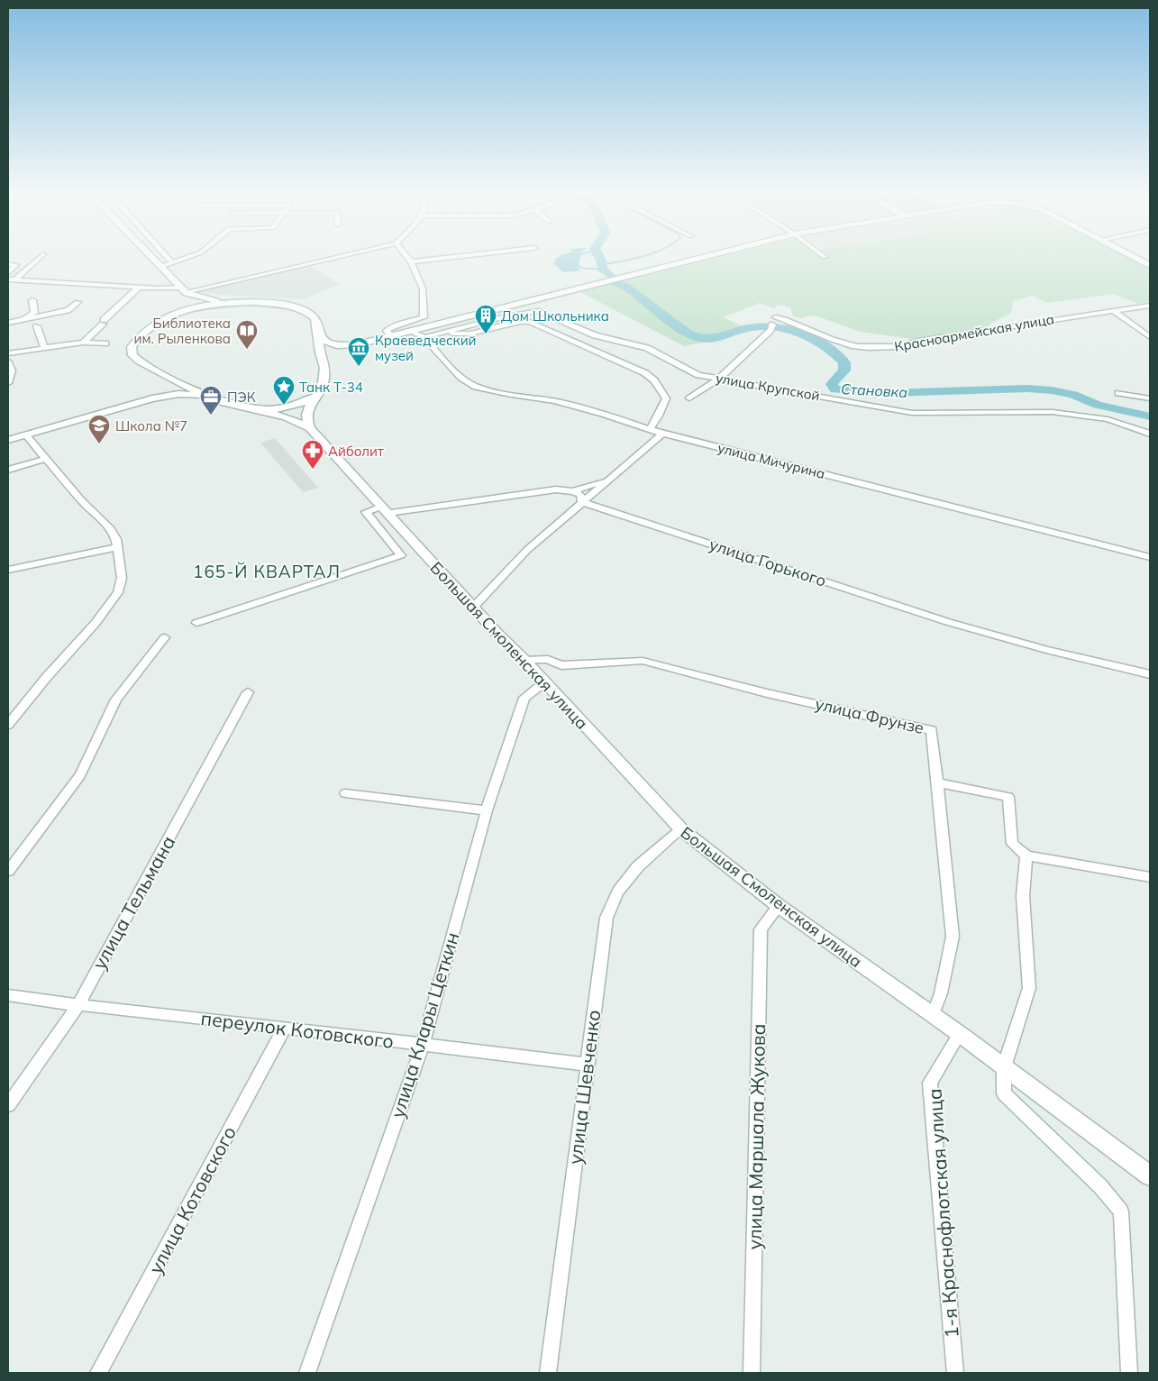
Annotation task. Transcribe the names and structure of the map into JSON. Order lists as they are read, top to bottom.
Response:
{
  "streets": {
    "main road": ["Большая Смоленская улица"],
    "street": [
      "Красноармейская улица",
      "улица Крупской",
      "улица Мичурина",
      "улица Горького",
      "улица Фрунзе",
      "улица Тельмана",
      "улица Клары Цеткин",
      "переулок Котовского",
      "улица Шевченко",
      "улица Маршала Жукова",
      "улица Котовского",
      "1-я Краснофлотская улица"
    ]
  },
  "crossings": [
    ["улица Крупской", "улица Мичурина"],
    ["Большая Смоленская улица", "улица Фрунзе"],
    ["Большая Смоленская улица", "улица Клары Цеткин"],
    ["Большая Смоленская улица", "улица Шевченко"],
    ["Большая Смоленская улица", "улица Маршала Жукова"],
    ["Большая Смоленская улица", "1-я Краснофлотская улица"],
    ["улица Тельмана", "переулок Котовского"],
    ["улица Клары Цеткин", "переулок Котовского"],
    ["переулок Котовского", "улица Шевченко"],
    ["переулок Котовского", "улица Котовского"]
  ],
  "districts": ["165-Й КВАРТАЛ"],
  "water": ["Становка"],
  "places": {
    "building": ["Дом Школьника"],
    "library": ["Библиотека им. Рыленкова"],
    "museum": ["Краеведческий музей"],
    "place": ["Танк Т-34"],
    "office": ["ПЭК"],
    "school or university": ["Школа №7"],
    "pharmacy": ["Айболит"]
  }
}
